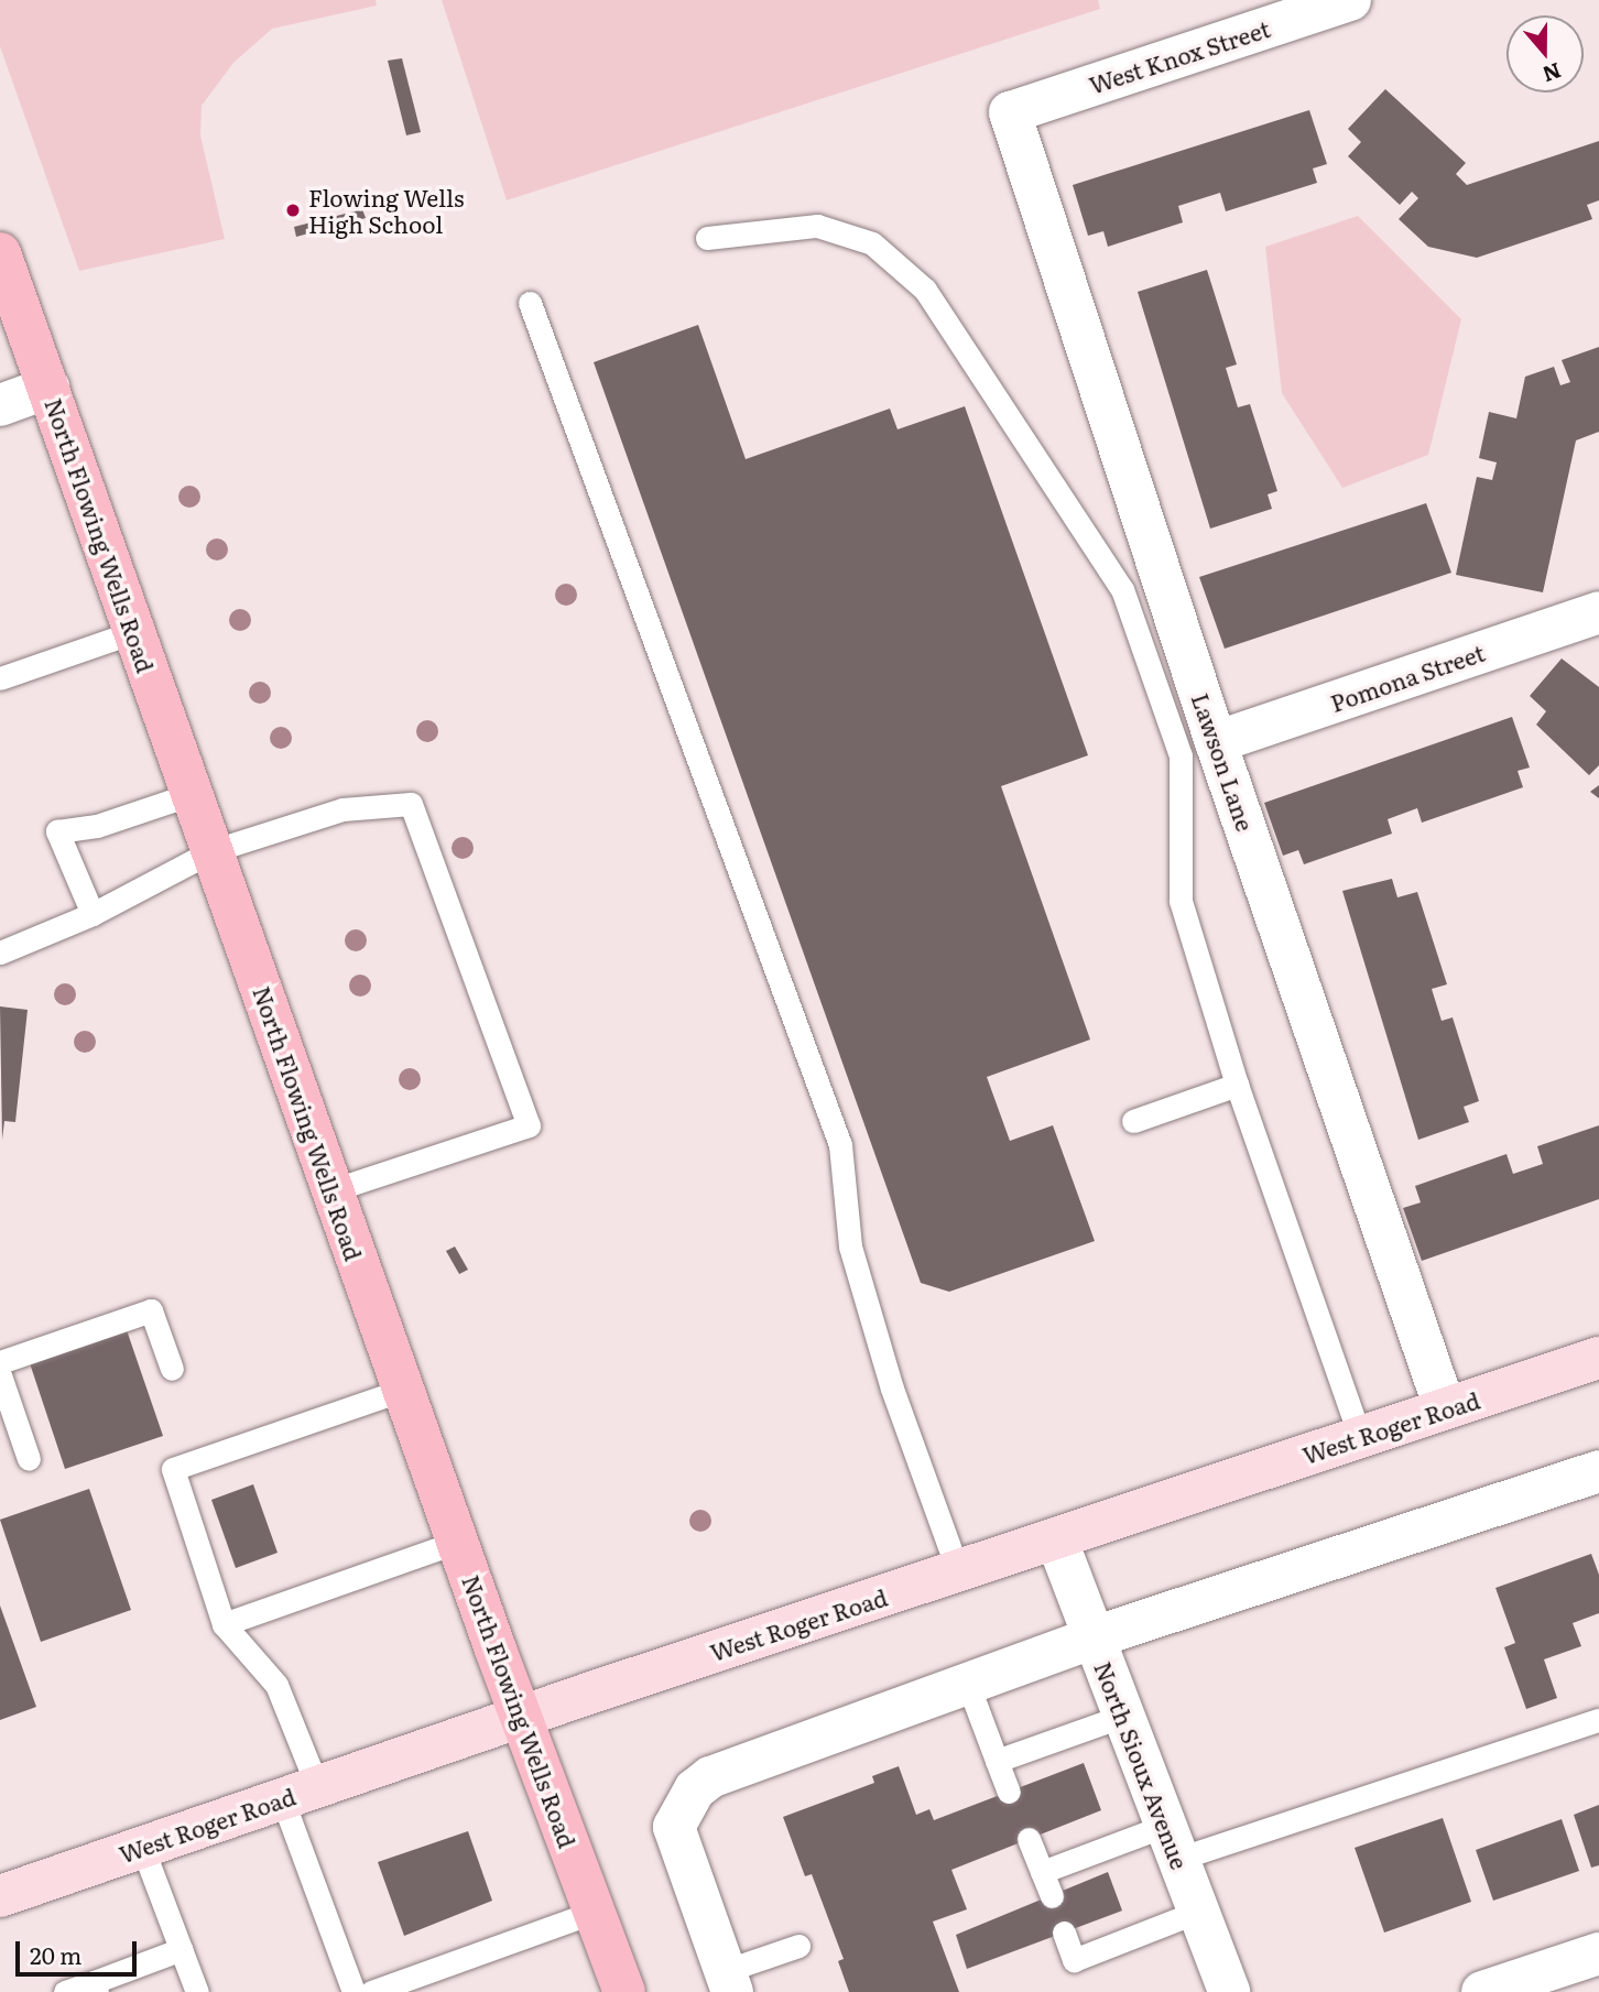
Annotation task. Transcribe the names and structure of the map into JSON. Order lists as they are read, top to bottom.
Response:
{
  "streets": {
    "main road": ["North Flowing Wells Road"],
    "street": [
      "West Knox Street",
      "Pomona Street",
      "Lawson Lane",
      "West Roger Road",
      "North Sioux Avenue"
    ]
  },
  "crossings": [
    ["West Knox Street", "Lawson Lane"],
    ["North Flowing Wells Road", "West Roger Road"],
    ["Pomona Street", "Lawson Lane"],
    ["Lawson Lane", "West Roger Road"],
    ["West Roger Road", "North Sioux Avenue"]
  ],
  "places": ["Flowing Wells High School"],
  "scale_bar": "20 m",
  "north": "bottom"
}
